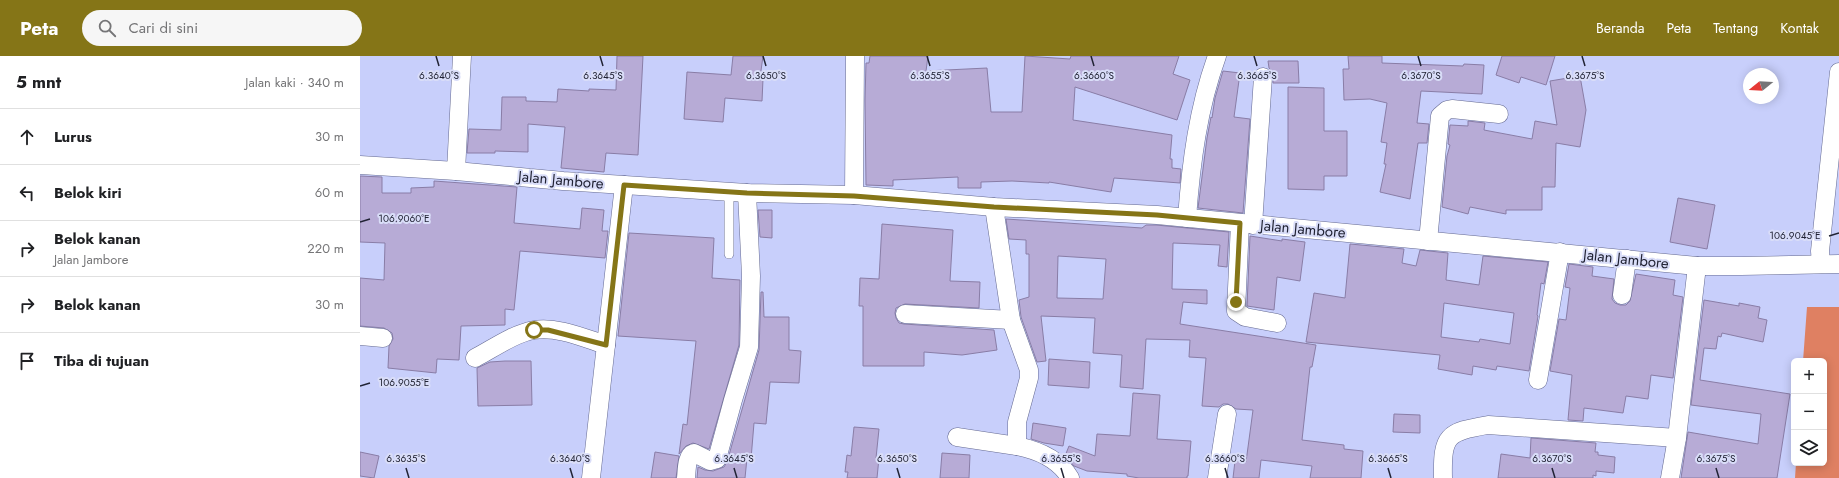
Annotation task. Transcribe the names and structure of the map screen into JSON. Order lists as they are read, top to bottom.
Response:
{
  "streets": {
    "street": ["Jalan Jambore"]
  },
  "north": "left",
  "page": {
    "header": "Peta",
    "search": "Cari di sini",
    "nav": [
      "Beranda",
      "Peta",
      "Tentang",
      "Kontak"
    ],
    "heading": ["5 mnt", "Jalan kaki · 340 m"],
    "list": [
      ["Lurus", "30 m"],
      ["Belok kiri", "60 m"],
      ["Belok kanan", "Jalan Jambore", "220 m"],
      ["Belok kanan", "30 m"],
      "Tiba di tujuan"
    ],
    "map_buttons": ["+", "−"]
  },
  "coordinates": [
    "6.3640°S",
    "6.3645°S",
    "6.3650°S",
    "6.3655°S",
    "6.3660°S",
    "6.3665°S",
    "6.3670°S",
    "6.3675°S",
    "106.9060°E",
    "106.9045°E",
    "106.9055°E",
    "6.3635°S"
  ]
}
